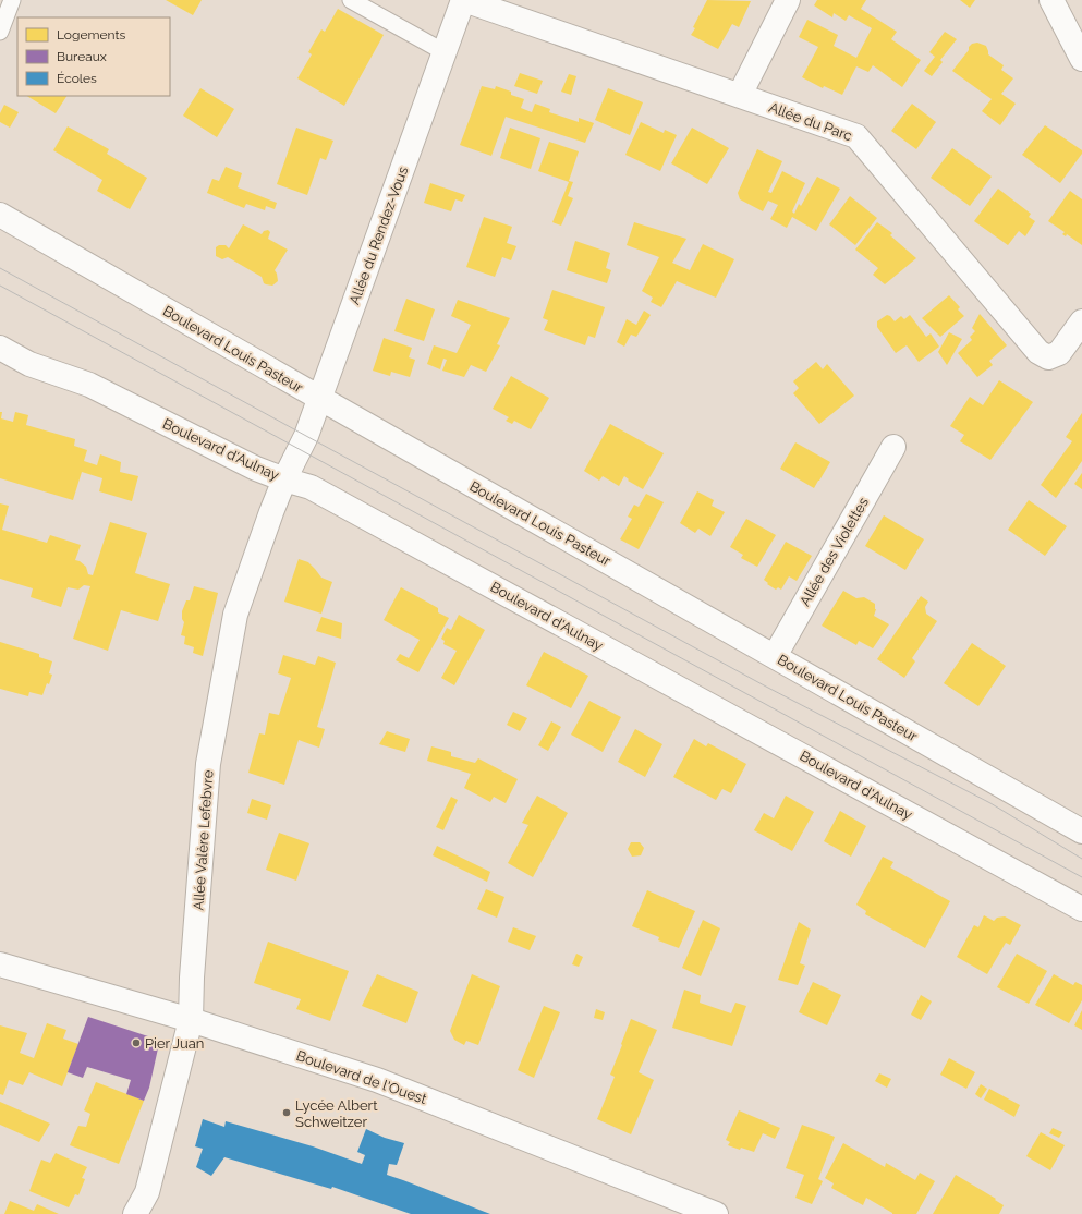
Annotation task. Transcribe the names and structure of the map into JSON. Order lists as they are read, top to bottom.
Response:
{
  "streets": {
    "street": [
      "Allée du Parc",
      "Allée du Rendez-Vous",
      "Boulevard Louis Pasteur",
      "Boulevard d'Aulnay",
      "Allée des Violettes",
      "Allée Valère Lefebvre",
      "Boulevard de l'Ouest"
    ]
  },
  "crossings": [
    ["Allée du Parc", "Allée du Rendez-Vous"],
    ["Allée du Rendez-Vous", "Boulevard Louis Pasteur"],
    ["Allée du Rendez-Vous", "Boulevard d'Aulnay"],
    ["Allée du Rendez-Vous", "Allée Valère Lefebvre"],
    ["Boulevard Louis Pasteur", "Allée des Violettes"],
    ["Boulevard d'Aulnay", "Allée Valère Lefebvre"],
    ["Allée Valère Lefebvre", "Boulevard de l'Ouest"]
  ],
  "places": ["Pier Juan", "Lycée Albert Schweitzer"],
  "legend": ["Logements", "Bureaux", "Écoles"]
}
